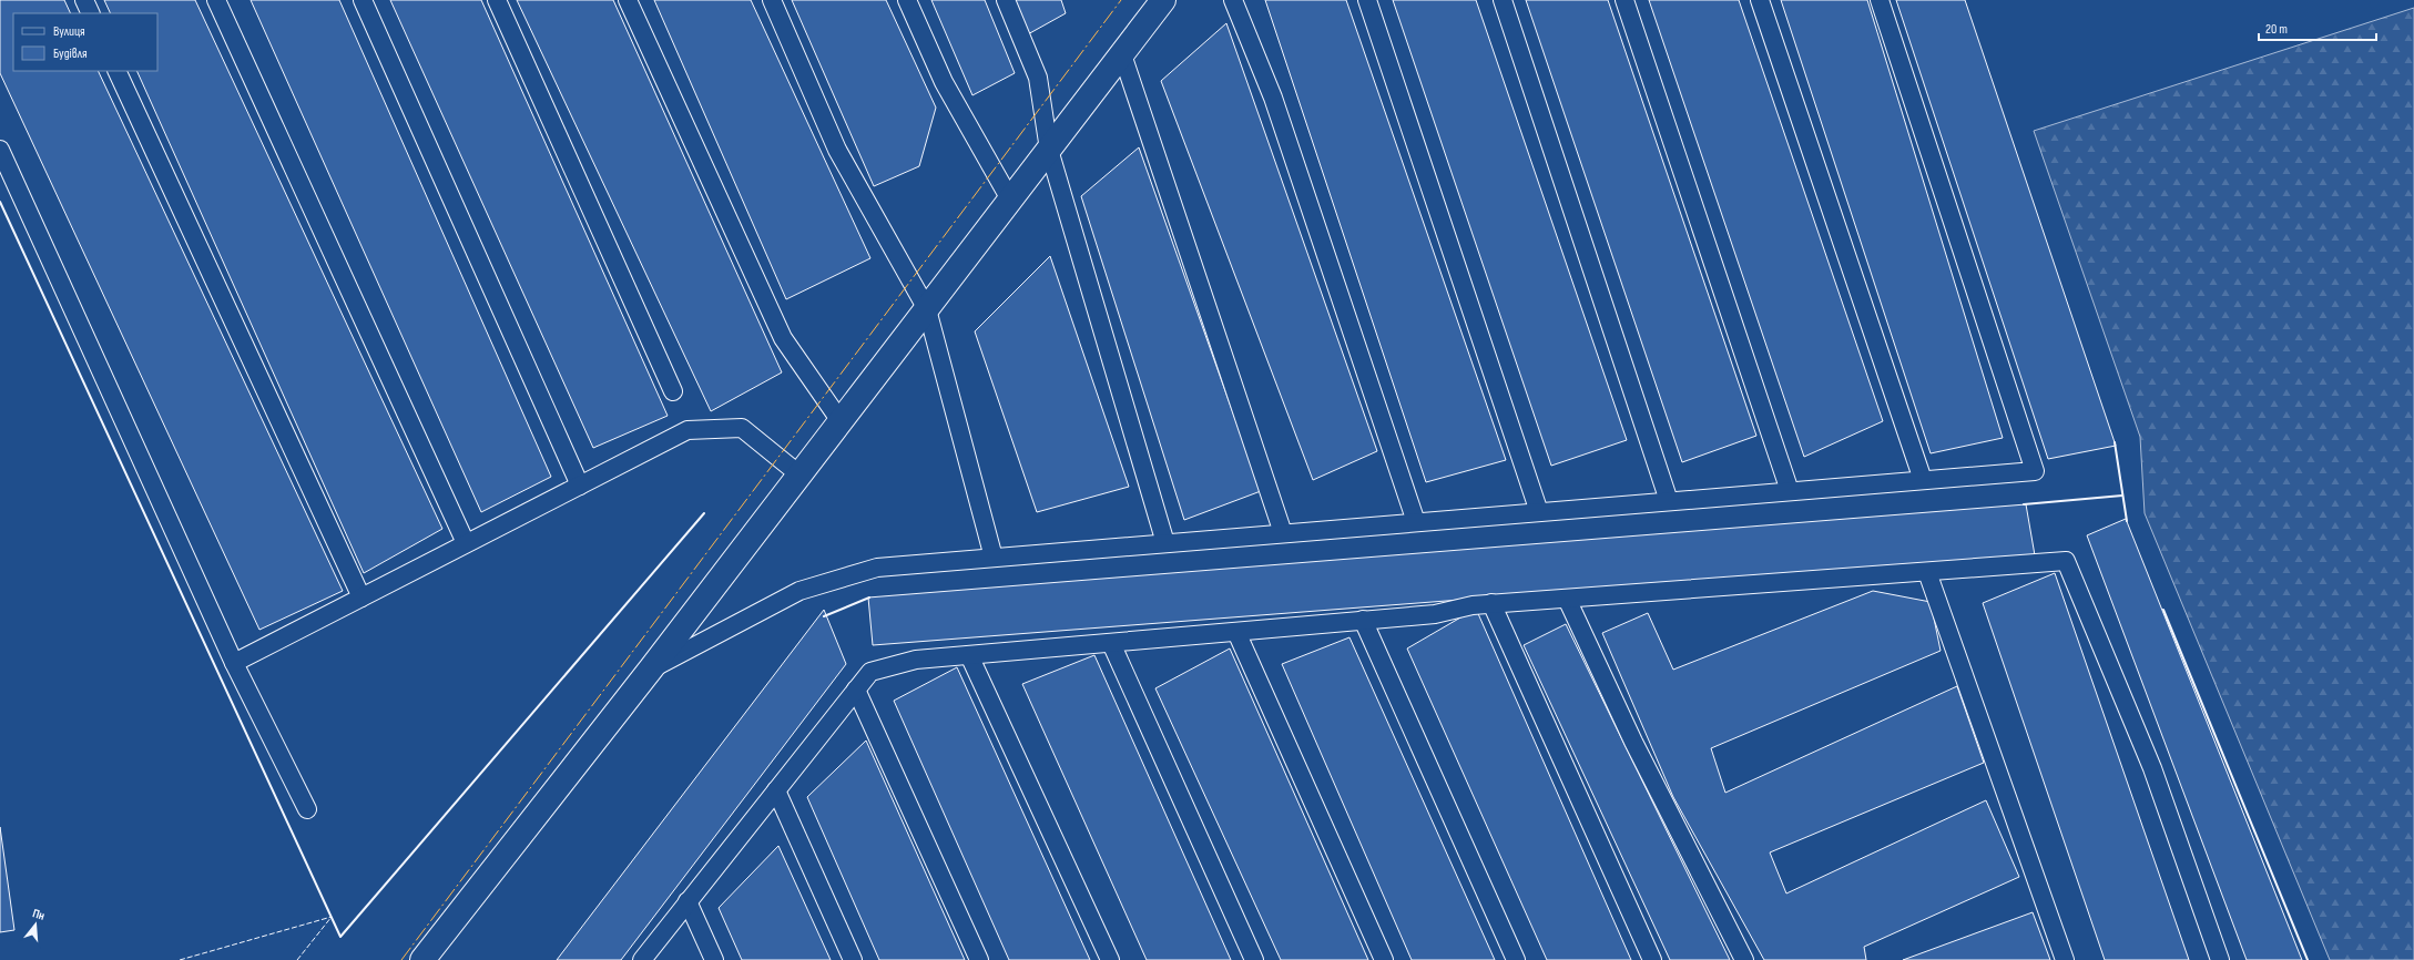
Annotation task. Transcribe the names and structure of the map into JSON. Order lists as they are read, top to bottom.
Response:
{
  "legend": ["Вулиця", "Будівля"],
  "scale_bar": "20 m",
  "north": "top"
}
